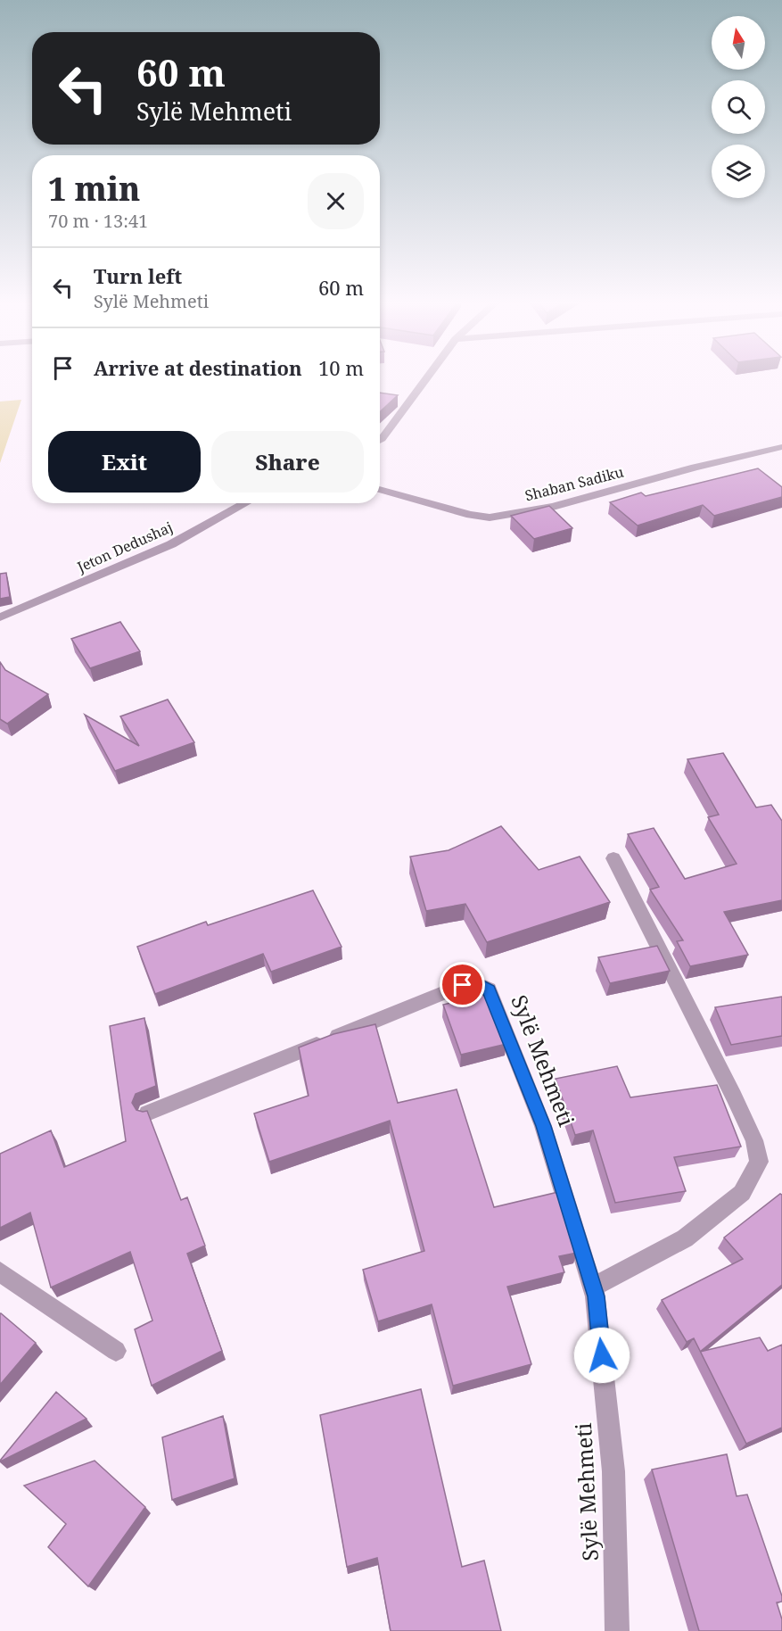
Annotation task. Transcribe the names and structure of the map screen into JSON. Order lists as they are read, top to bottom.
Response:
{
  "streets": {
    "street": ["Shaban Sadiku", "Jeton Dedushaj", "Sylë Mehmeti"]
  },
  "north": "top",
  "page": {
    "turn": ["60 m", "Sylë Mehmeti"],
    "heading": ["1 min", "70 m · 13:41"],
    "list": [
      {
        "name": "Turn left",
        "note": "Sylë Mehmeti",
        "value": "60 m"
      },
      {
        "name": "Arrive at destination",
        "value": "10 m"
      }
    ],
    "buttons": ["Exit", "Share"]
  }
}
